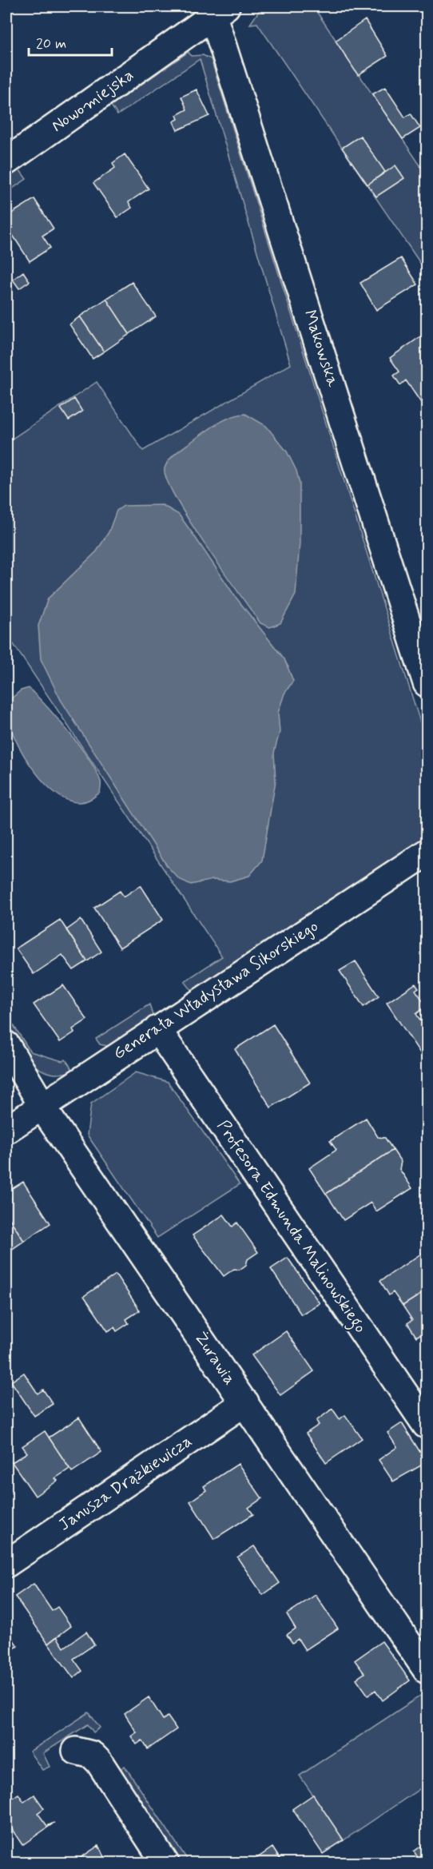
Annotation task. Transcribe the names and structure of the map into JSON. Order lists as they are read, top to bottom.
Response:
{
  "streets": {
    "street": [
      "Nowomiejska",
      "Makowska",
      "Generała Władysława Sikorskiego",
      "Profesora Edmunda Malinowskiego",
      "Żurawia",
      "Janusza Drążkiewicza"
    ]
  },
  "crossings": [
    ["Nowomiejska", "Makowska"],
    ["Generała Władysława Sikorskiego", "Profesora Edmunda Malinowskiego"],
    ["Generała Władysława Sikorskiego", "Żurawia"],
    ["Żurawia", "Janusza Drążkiewicza"]
  ],
  "scale_bar": "20 m"
}
